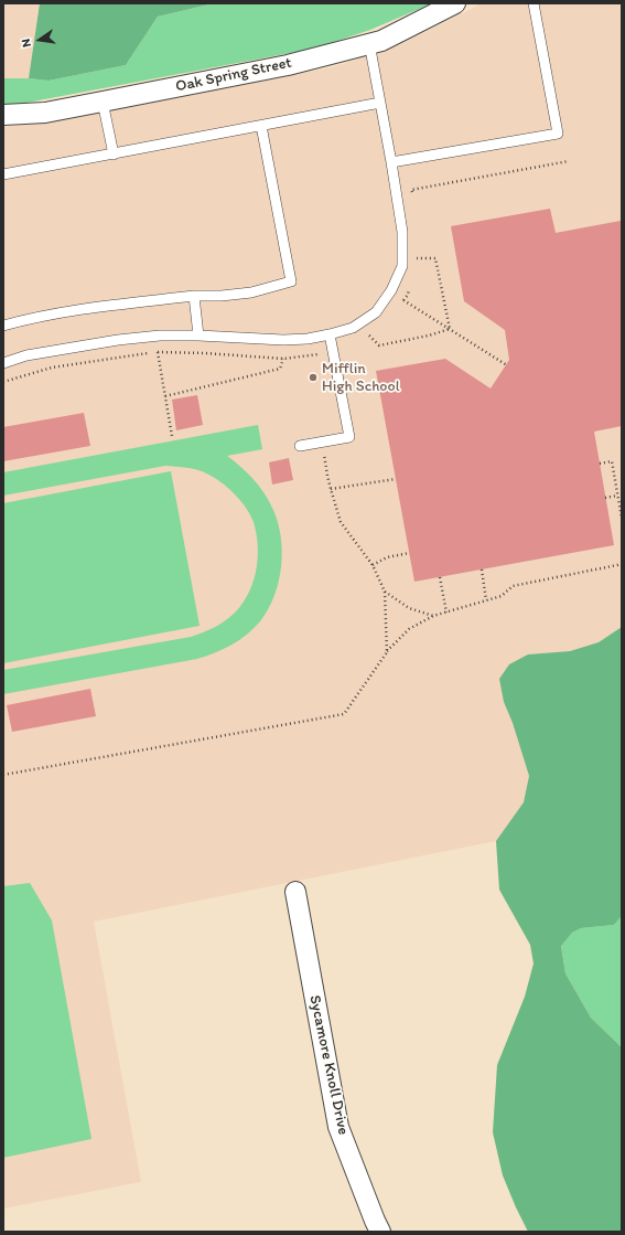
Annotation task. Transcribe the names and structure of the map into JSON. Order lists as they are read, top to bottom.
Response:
{
  "streets": {
    "street": ["Oak Spring Street", "Sycamore Knoll Drive"]
  },
  "places": ["Mifflin High School"],
  "north": "left"
}
